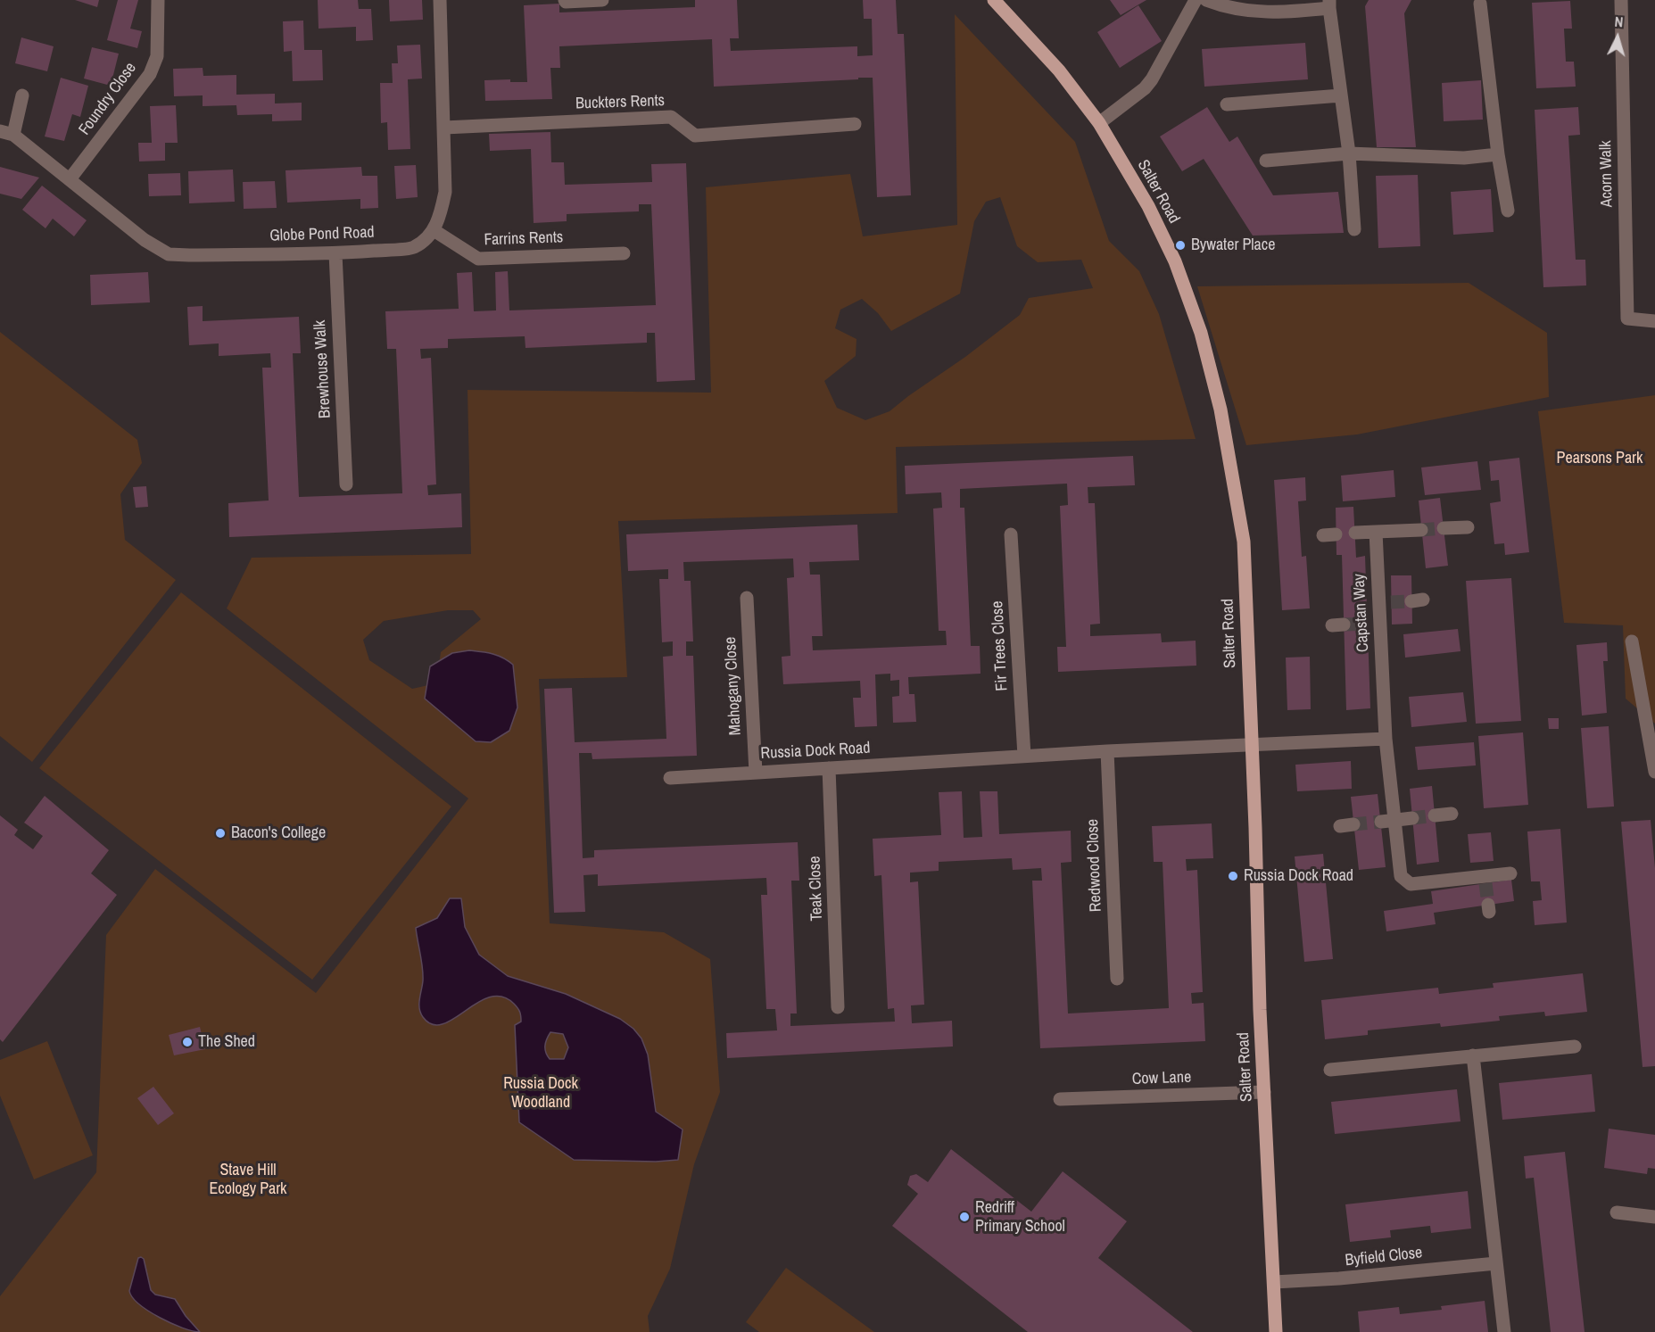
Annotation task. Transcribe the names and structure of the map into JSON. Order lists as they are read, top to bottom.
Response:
{
  "streets": {
    "main road": ["Salter Road"],
    "street": [
      "Foundry Close",
      "Buckters Rents",
      "Acorn Walk",
      "Globe Pond Road",
      "Farrins Rents",
      "Brewhouse Walk",
      "Capstan Way",
      "Fir Trees Close",
      "Mahogany Close",
      "Russia Dock Road",
      "Redwood Close",
      "Teak Close",
      "Cow Lane",
      "Byfield Close"
    ]
  },
  "crossings": [
    ["Foundry Close", "Globe Pond Road"],
    ["Buckters Rents", "Globe Pond Road"],
    ["Salter Road", "Russia Dock Road"],
    ["Salter Road", "Cow Lane"],
    ["Salter Road", "Byfield Close"],
    ["Globe Pond Road", "Farrins Rents"],
    ["Globe Pond Road", "Brewhouse Walk"],
    ["Fir Trees Close", "Russia Dock Road"],
    ["Mahogany Close", "Russia Dock Road"],
    ["Russia Dock Road", "Redwood Close"],
    ["Russia Dock Road", "Teak Close"]
  ],
  "parks": ["Pearsons Park", "Russia Dock Woodland", "Stave Hill Ecology Park"],
  "places": [
    "Bywater Place",
    "Bacon's College",
    "Russia Dock Road",
    "The Shed",
    "Redriff Primary School"
  ],
  "north": "top"
}
